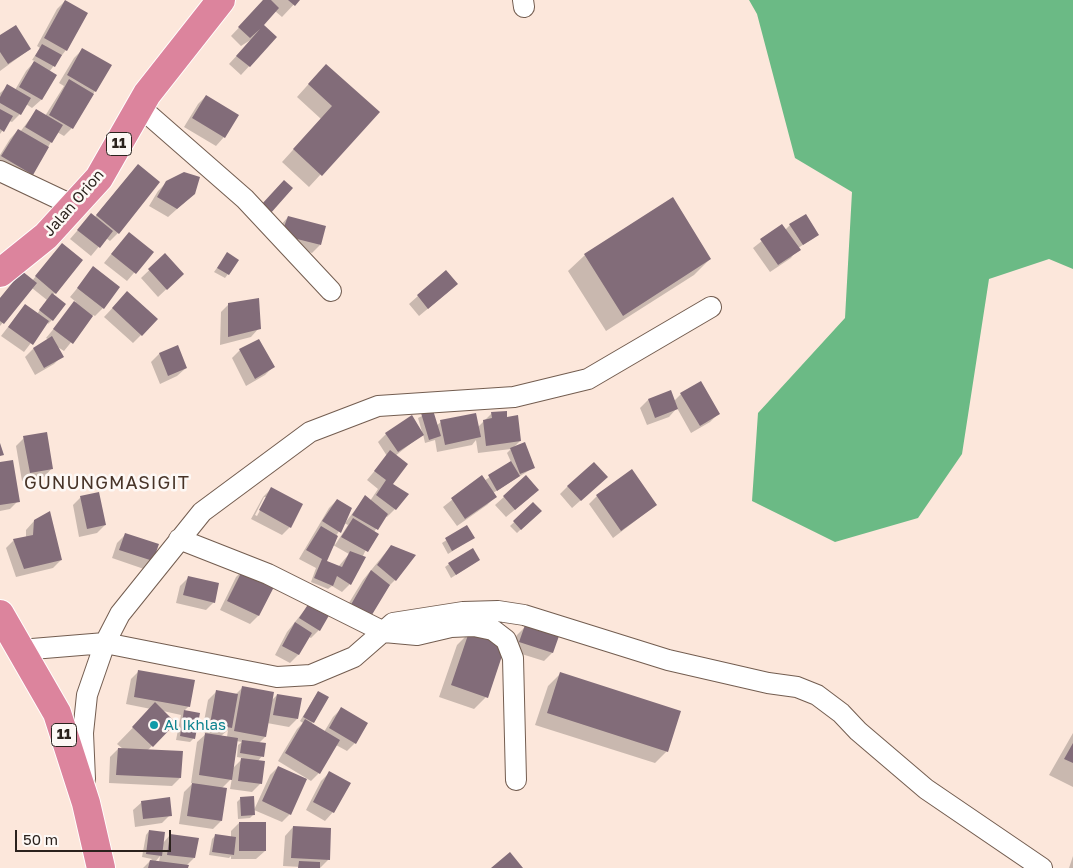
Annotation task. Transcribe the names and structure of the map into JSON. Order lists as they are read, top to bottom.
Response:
{
  "streets": {
    "highway": ["11", "Jalan Orion"]
  },
  "districts": ["GUNUNGMASIGIT"],
  "places": ["Al Ikhlas"],
  "scale_bar": "50 m"
}
